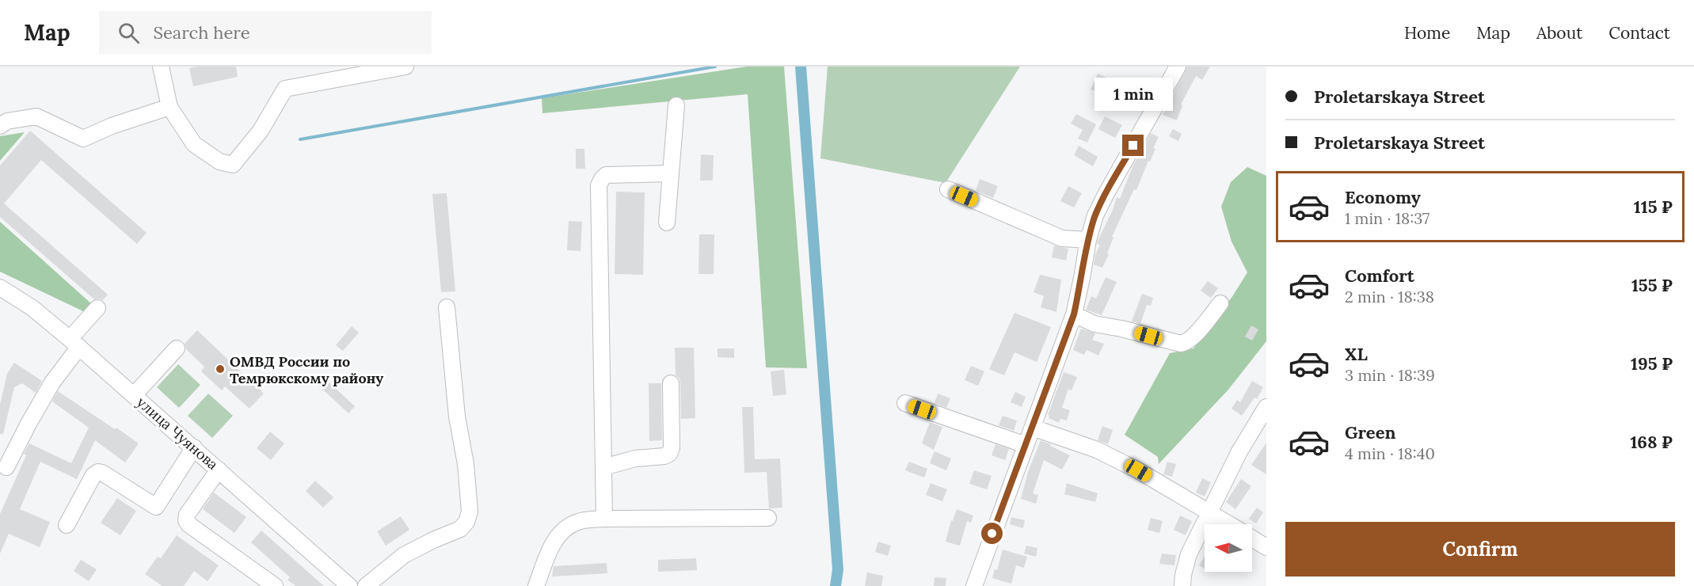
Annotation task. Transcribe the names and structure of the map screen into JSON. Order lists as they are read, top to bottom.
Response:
{
  "streets": {
    "street": ["улица Чуянова"]
  },
  "places": ["ОМВД России по Темрюкскому району"],
  "north": "left",
  "page": {
    "header": "Map",
    "search": "Search here",
    "nav": [
      "Home",
      "Map",
      "About",
      "Contact"
    ],
    "banner": ["Proletarskaya Street", "Proletarskaya Street"],
    "bubble": "1 min",
    "list": [
      {
        "name": "Economy",
        "note": "1 min · 18:37",
        "value": "115 ₽"
      },
      {
        "name": "Comfort",
        "note": "2 min · 18:38",
        "value": "155 ₽"
      },
      {
        "name": "XL",
        "note": "3 min · 18:39",
        "value": "195 ₽"
      },
      {
        "name": "Green",
        "note": "4 min · 18:40",
        "value": "168 ₽"
      }
    ],
    "buttons": "Confirm"
  }
}
